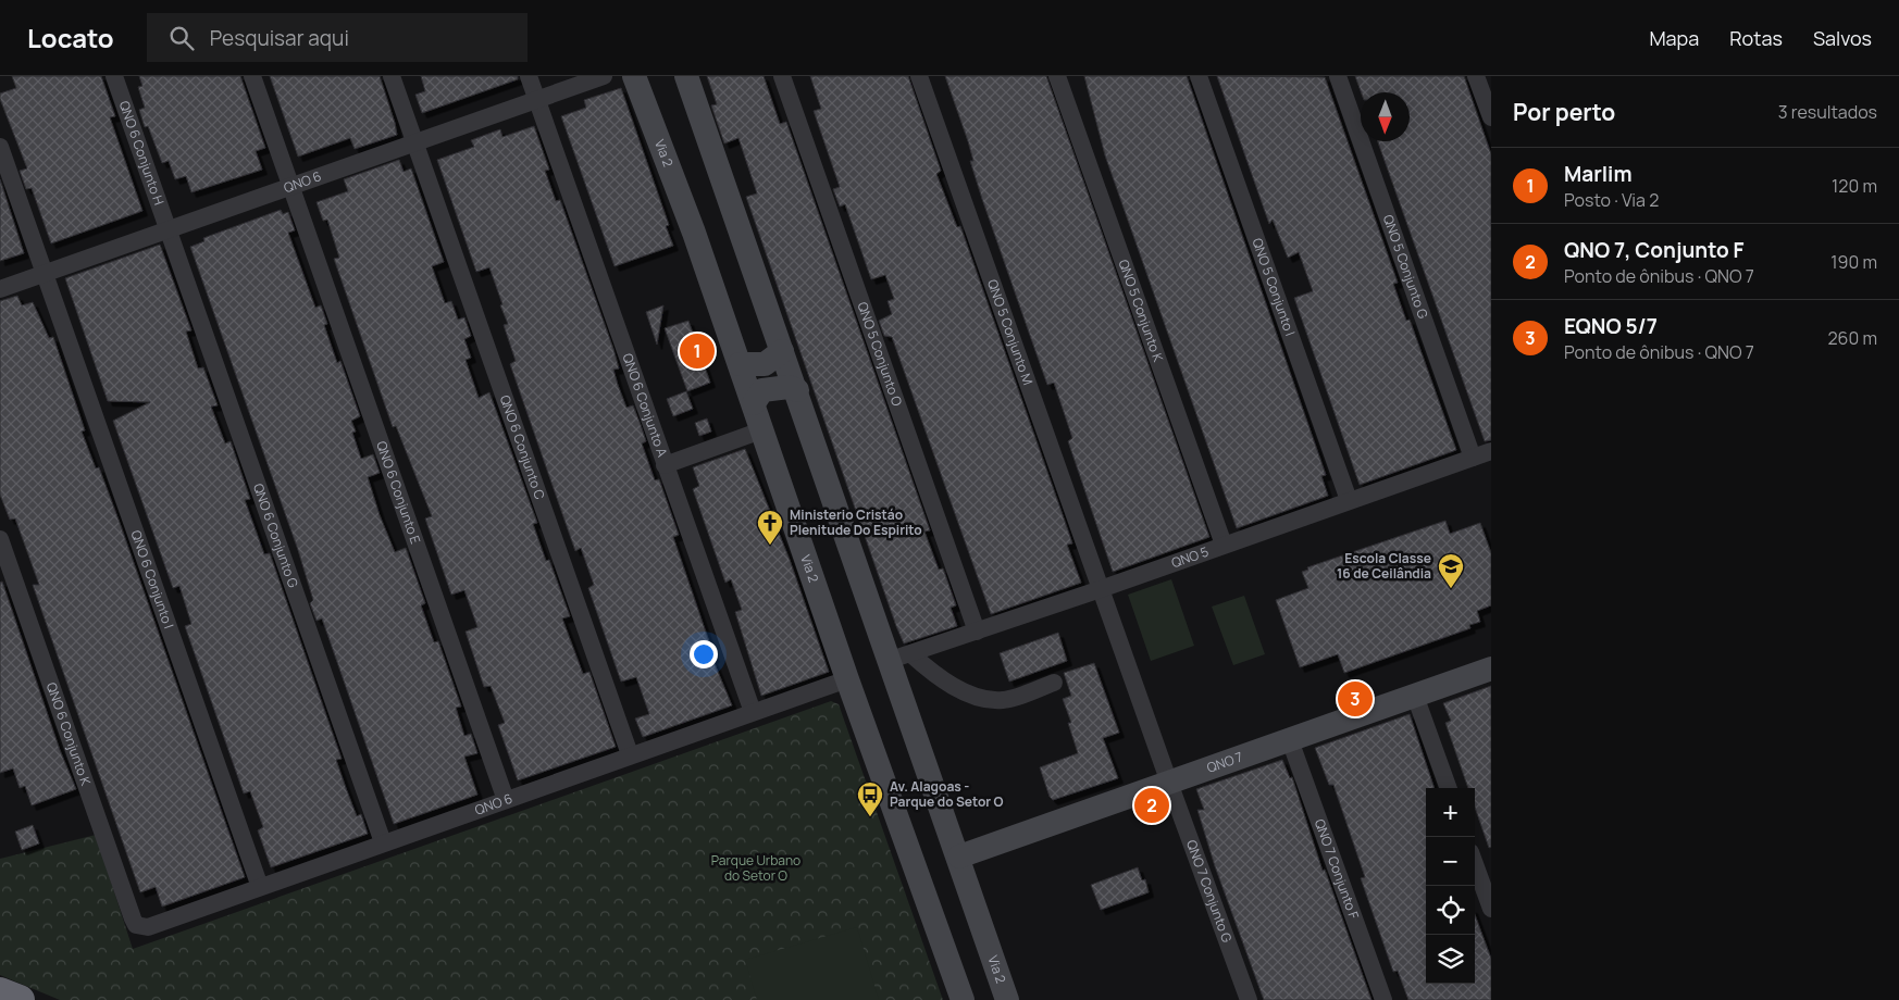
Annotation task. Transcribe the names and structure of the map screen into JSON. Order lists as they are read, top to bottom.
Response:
{
  "streets": {
    "main road": ["Via 2", "QNO 7"],
    "street": [
      "QNO 6 Conjunto H",
      "QNO 6",
      "QNO 5 Conjunto G",
      "QNO 5 Conjunto I",
      "QNO 5 Conjunto K",
      "QNO 5 Conjunto M",
      "QNO 5 Conjunto O",
      "QNO 6 Conjunto A",
      "QNO 6 Conjunto C",
      "QNO 6 Conjunto E",
      "QNO 6 Conjunto G",
      "QNO 5",
      "QNO 6 Conjunto I",
      "QNO 6 Conjunto K",
      "QNO 7 Conjunto F",
      "QNO 7 Conjunto G"
    ]
  },
  "crossings": [
    ["QNO 6 Conjunto H", "QNO 6"],
    ["QNO 6 Conjunto H", "QNO 6 Conjunto G"],
    ["Via 2", "QNO 6"],
    ["Via 2", "QNO 5"],
    ["Via 2", "QNO 7"],
    ["QNO 6", "QNO 6 Conjunto A"],
    ["QNO 6", "QNO 6 Conjunto C"],
    ["QNO 6", "QNO 6 Conjunto E"],
    ["QNO 6", "QNO 6 Conjunto G"],
    ["QNO 6", "QNO 6 Conjunto I"],
    ["QNO 6", "QNO 6 Conjunto K"],
    ["QNO 5 Conjunto G", "QNO 5"],
    ["QNO 5 Conjunto I", "QNO 5"],
    ["QNO 5 Conjunto K", "QNO 5"],
    ["QNO 5 Conjunto M", "QNO 5"],
    ["QNO 5 Conjunto M", "QNO 7"],
    ["QNO 5 Conjunto M", "QNO 7 Conjunto G"],
    ["QNO 5 Conjunto O", "QNO 5"],
    ["QNO 7", "QNO 7 Conjunto F"],
    ["QNO 7", "QNO 7 Conjunto G"]
  ],
  "parks": ["Parque Urbano do Setor O"],
  "places": {
    "church": ["Ministerio Cristáo Plenitude Do Espirito"],
    "school or university": ["Escola Classe 16 de Ceilândia"],
    "bus stop": ["Av. Alagoas - Parque do Setor O"]
  },
  "north": "bottom",
  "page": {
    "header": "Locato",
    "search": "Pesquisar aqui",
    "nav": ["Mapa", "Rotas", "Salvos"],
    "heading": ["Por perto", "3 resultados"],
    "list": [
      {
        "mark": "1",
        "name": "Marlim",
        "note": "Posto · Via 2",
        "value": "120 m"
      },
      {
        "mark": "2",
        "name": "QNO 7, Conjunto F",
        "note": "Ponto de ônibus · QNO 7",
        "value": "190 m"
      },
      {
        "mark": "3",
        "name": "EQNO 5/7",
        "note": "Ponto de ônibus · QNO 7",
        "value": "260 m"
      }
    ],
    "pins": ["1", "3", "2"],
    "map_buttons": ["+", "−"]
  }
}
